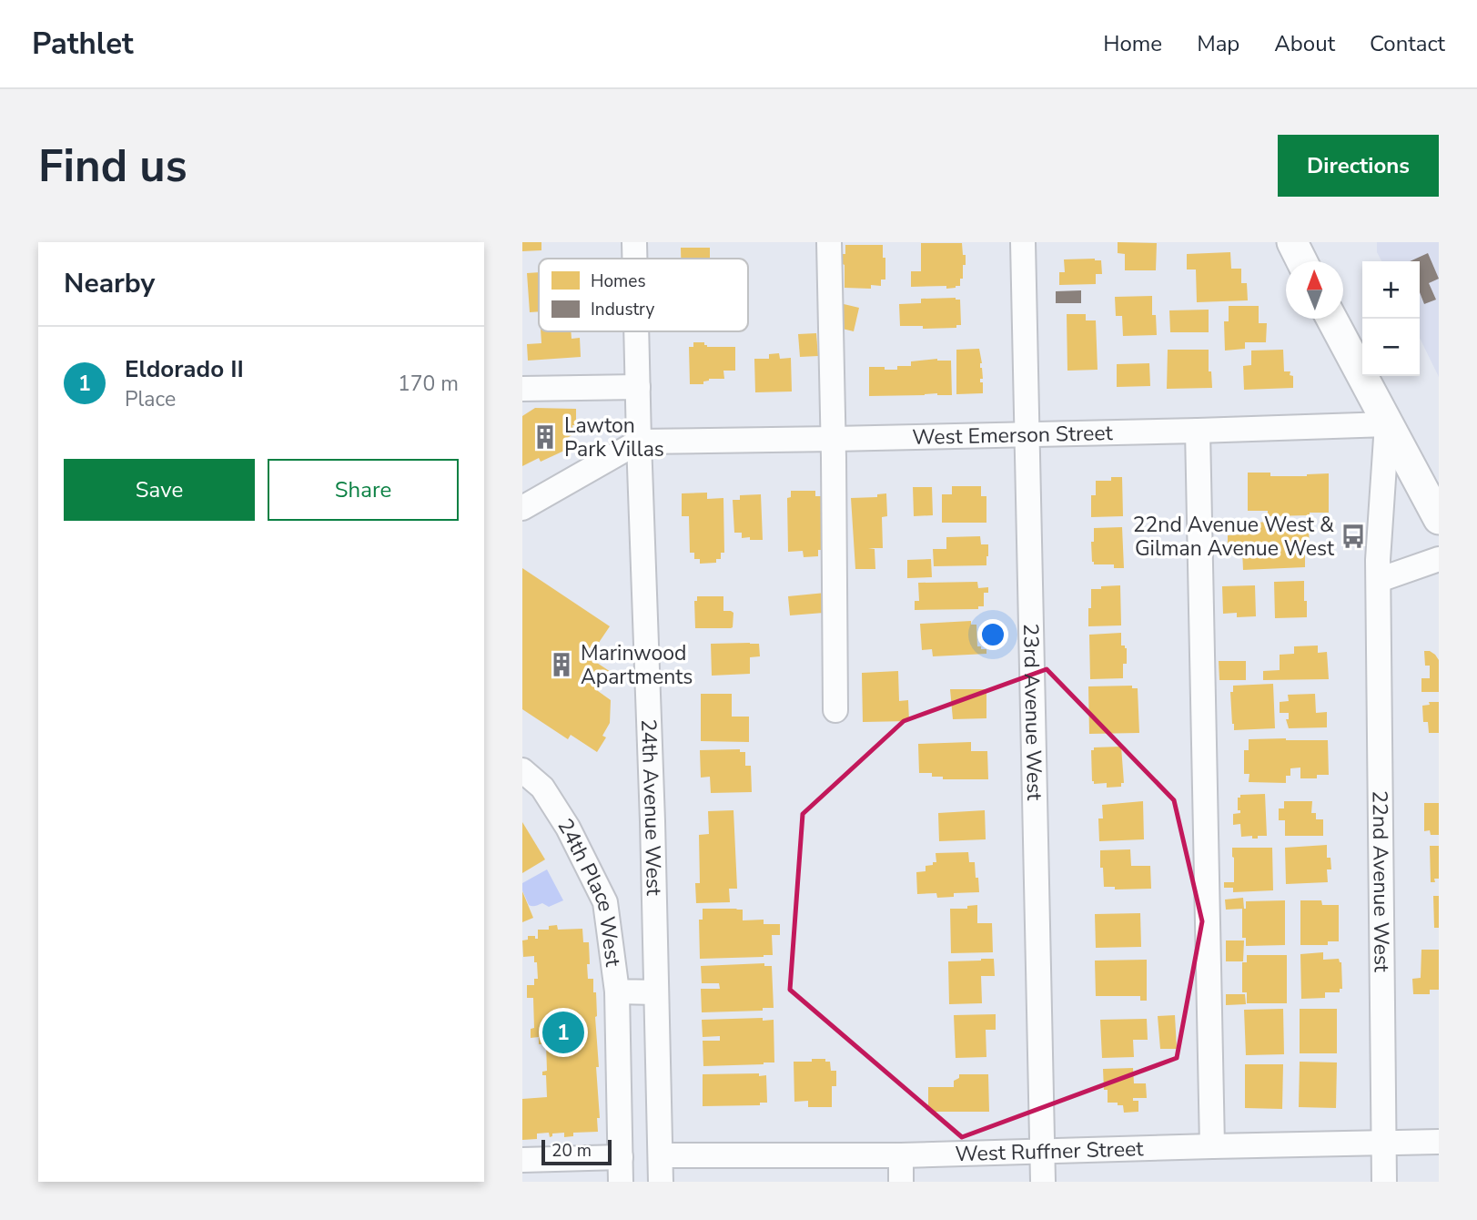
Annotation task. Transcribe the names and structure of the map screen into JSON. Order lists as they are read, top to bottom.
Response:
{
  "streets": {
    "street": [
      "West Emerson Street",
      "23rd Avenue West",
      "24th Avenue West",
      "22nd Avenue West",
      "24th Place West",
      "West Ruffner Street"
    ]
  },
  "crossings": [
    ["West Emerson Street", "23rd Avenue West"],
    ["West Emerson Street", "24th Avenue West"],
    ["West Emerson Street", "22nd Avenue West"],
    ["23rd Avenue West", "West Ruffner Street"],
    ["24th Avenue West", "24th Place West"],
    ["24th Avenue West", "West Ruffner Street"],
    ["22nd Avenue West", "West Ruffner Street"]
  ],
  "places": {
    "building": ["Lawton Park Villas", "Marinwood Apartments"],
    "bus stop": ["22nd Avenue West & Gilman Avenue West"]
  },
  "legend": ["Homes", "Industry"],
  "scale_bar": "20 m",
  "north": "top",
  "page": {
    "header": "Pathlet",
    "nav": [
      "Home",
      "Map",
      "About",
      "Contact"
    ],
    "buttons": [
      "Directions",
      ["Save", "Share"]
    ],
    "title": "Find us",
    "heading": "Nearby",
    "map_buttons": ["+", "−"],
    "list": [
      {
        "mark": "1",
        "name": "Eldorado II",
        "note": "Place",
        "value": "170 m"
      }
    ],
    "pins": "1",
    "scale": "20 m"
  }
}
